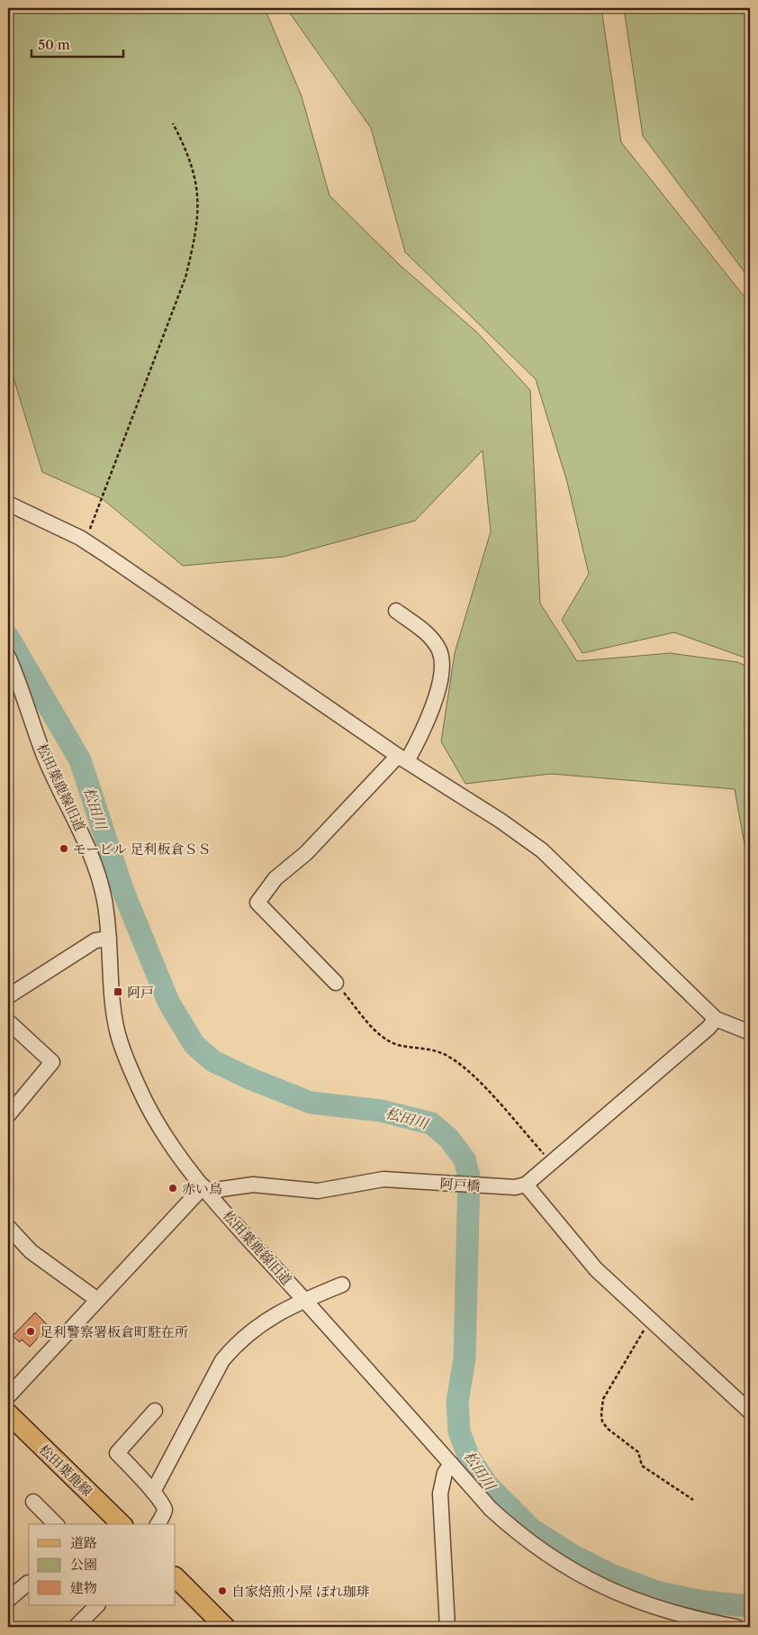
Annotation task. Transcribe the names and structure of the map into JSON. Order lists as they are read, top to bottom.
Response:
{
  "streets": {
    "main road": ["松田葉鹿線"],
    "street": ["松田葉鹿線旧道", "阿戸橋"]
  },
  "crossings": [
    ["松田葉鹿線旧道", "阿戸橋"]
  ],
  "water": ["松田川"],
  "places": {
    "other": [
      "モービル 足利板倉ＳＳ",
      "赤い鳥",
      "足利警察署板倉町駐在所",
      "自家焙煎小屋 ぽれ珈琲"
    ],
    "transit": ["阿戸"]
  },
  "legend": ["道路", "公園", "建物"],
  "scale_bar": "50 m"
}
